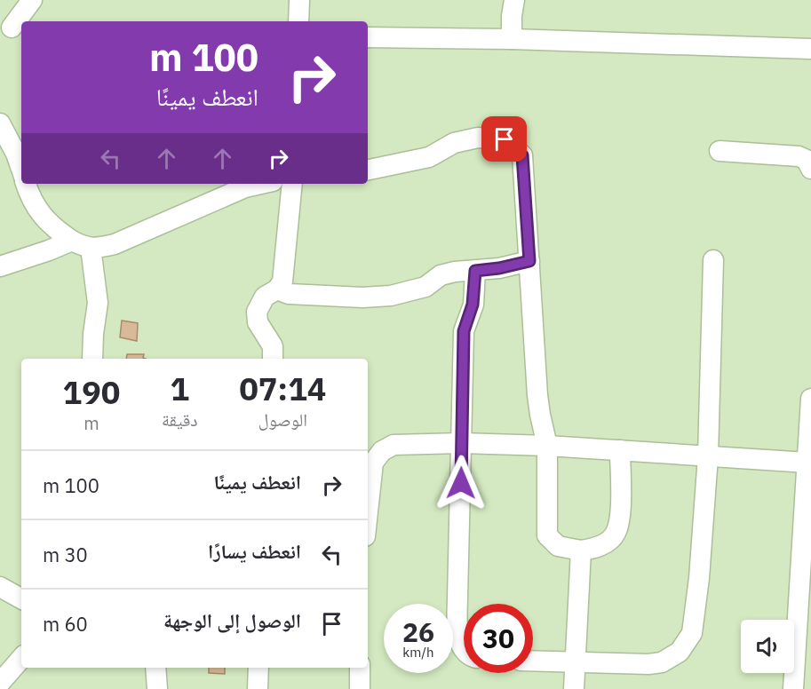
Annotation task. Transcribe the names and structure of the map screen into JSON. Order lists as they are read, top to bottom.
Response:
{
  "page": {
    "turn": ["100 m", "انعطف يمينًا"],
    "eta": [
      "07:14",
      "الوصول",
      "1",
      "دقيقة",
      "190",
      "m"
    ],
    "list": [
      {
        "name": "انعطف يمينًا",
        "value": "100 m"
      },
      {
        "name": "انعطف يسارًا",
        "value": "30 m"
      },
      {
        "name": "الوصول إلى الوجهة",
        "value": "60 m"
      }
    ],
    "speed": "26 km/h",
    "limit": "30"
  }
}
